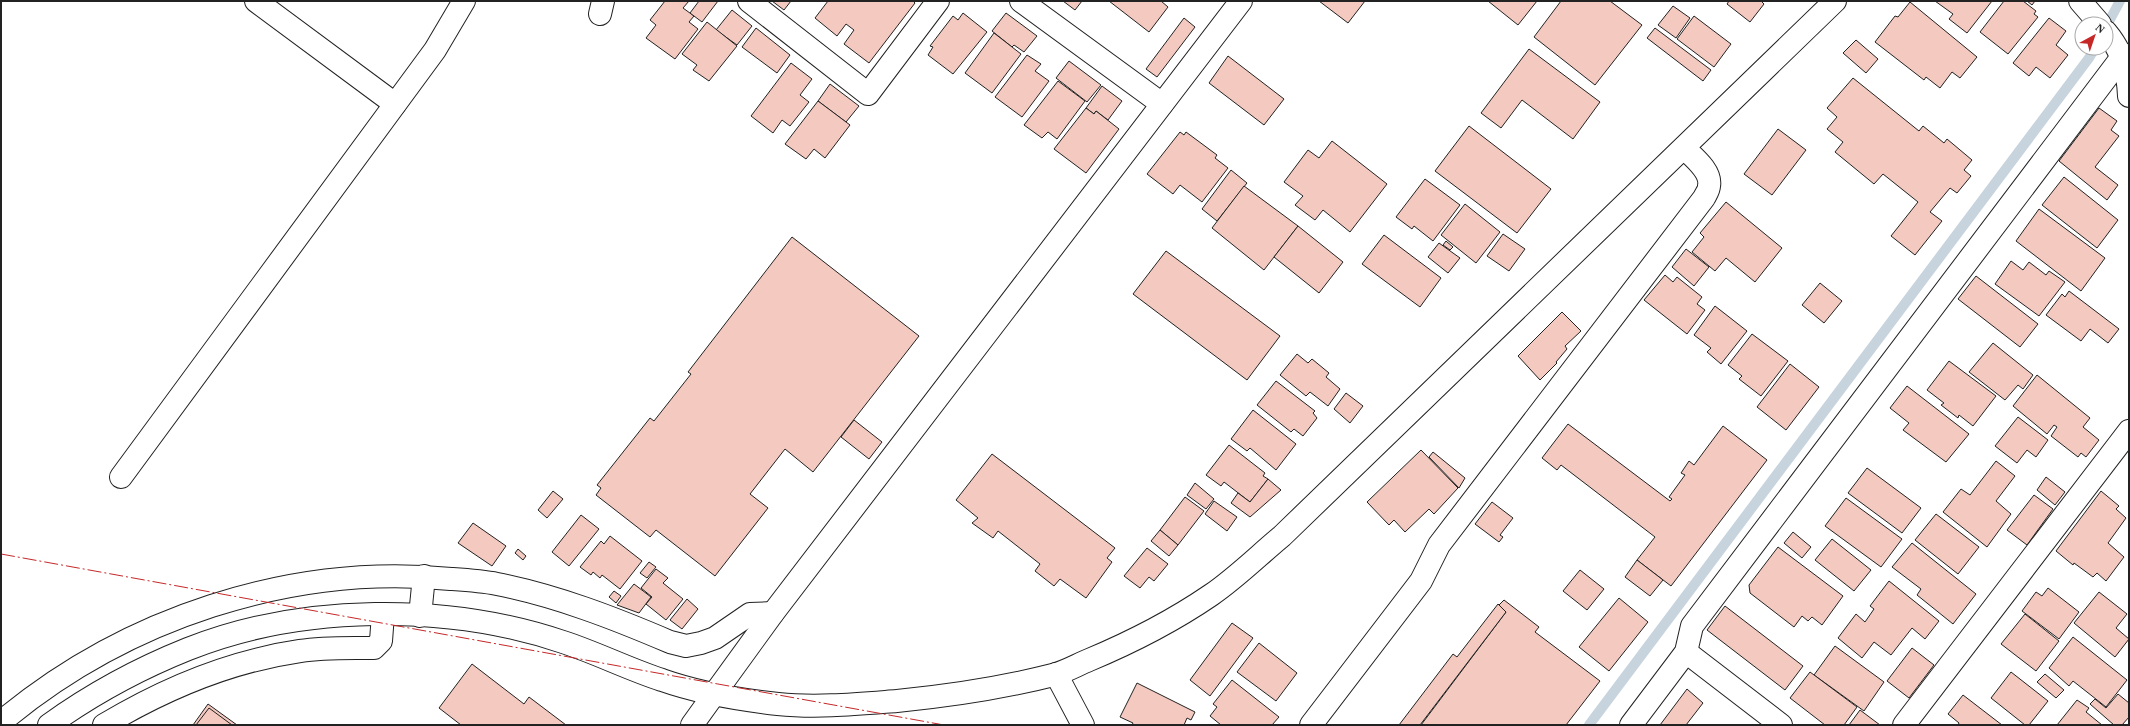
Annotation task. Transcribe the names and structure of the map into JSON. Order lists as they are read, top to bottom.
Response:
{
  "north": "top right"
}
